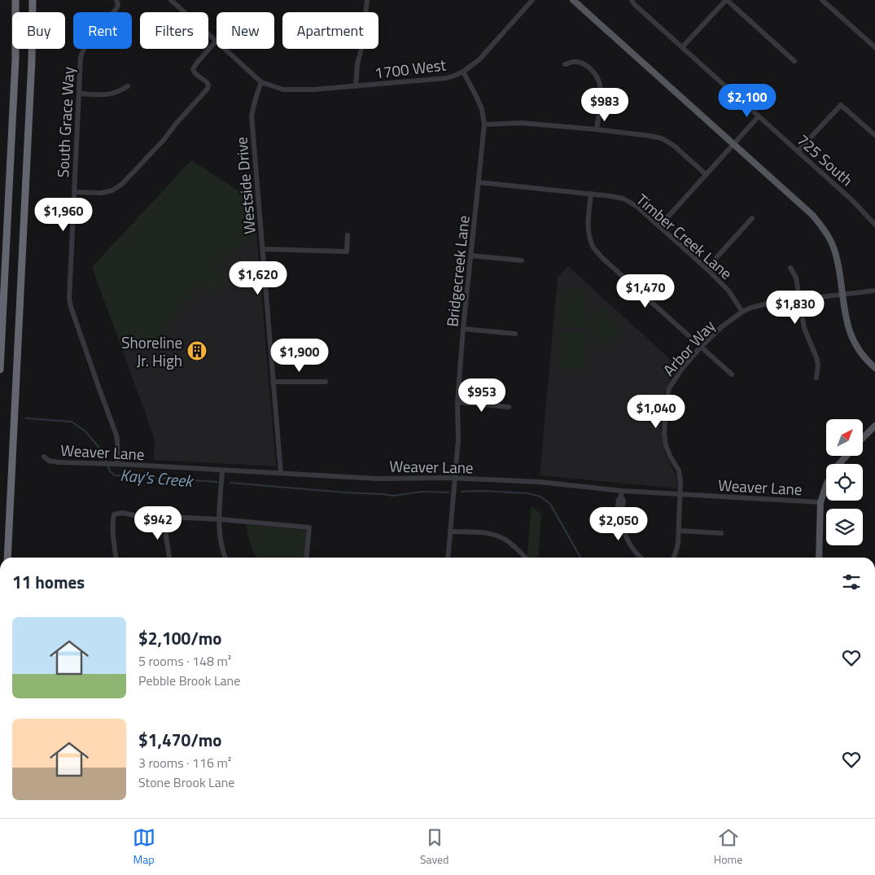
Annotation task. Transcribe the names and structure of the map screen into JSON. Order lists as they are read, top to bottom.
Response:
{
  "streets": {
    "street": [
      "1700 West",
      "South Grace Way",
      "725 South",
      "Westside Drive",
      "Timber Creek Lane",
      "Bridgecreek Lane",
      "Arbor Way",
      "Weaver Lane"
    ]
  },
  "crossings": [
    ["1700 West", "Westside Drive"],
    ["1700 West", "Bridgecreek Lane"],
    ["South Grace Way", "Weaver Lane"],
    ["Westside Drive", "Weaver Lane"],
    ["Timber Creek Lane", "Bridgecreek Lane"],
    ["Timber Creek Lane", "Arbor Way"],
    ["Bridgecreek Lane", "Weaver Lane"],
    ["Arbor Way", "Weaver Lane"]
  ],
  "water": ["Kay's Creek"],
  "places": {
    "building": ["Shoreline Jr. High"]
  },
  "north": "top right",
  "page": {
    "chip": [
      "Buy",
      "Rent",
      "Filters",
      "New",
      "Apartment"
    ],
    "price": [
      "$2,100",
      "$983",
      "$1,960",
      "$1,620",
      "$1,470",
      "$1,830",
      "$1,900",
      "$953",
      "$1,040",
      "$942",
      "$2,050"
    ],
    "heading": "11 homes",
    "list": [
      {
        "name": "$2,100/mo",
        "note": "5 rooms · 148 m² · Pebble Brook Lane"
      },
      {
        "name": "$1,470/mo",
        "note": "3 rooms · 116 m² · Stone Brook Lane"
      }
    ],
    "tabs": ["Map", "Saved", "Home"]
  }
}
